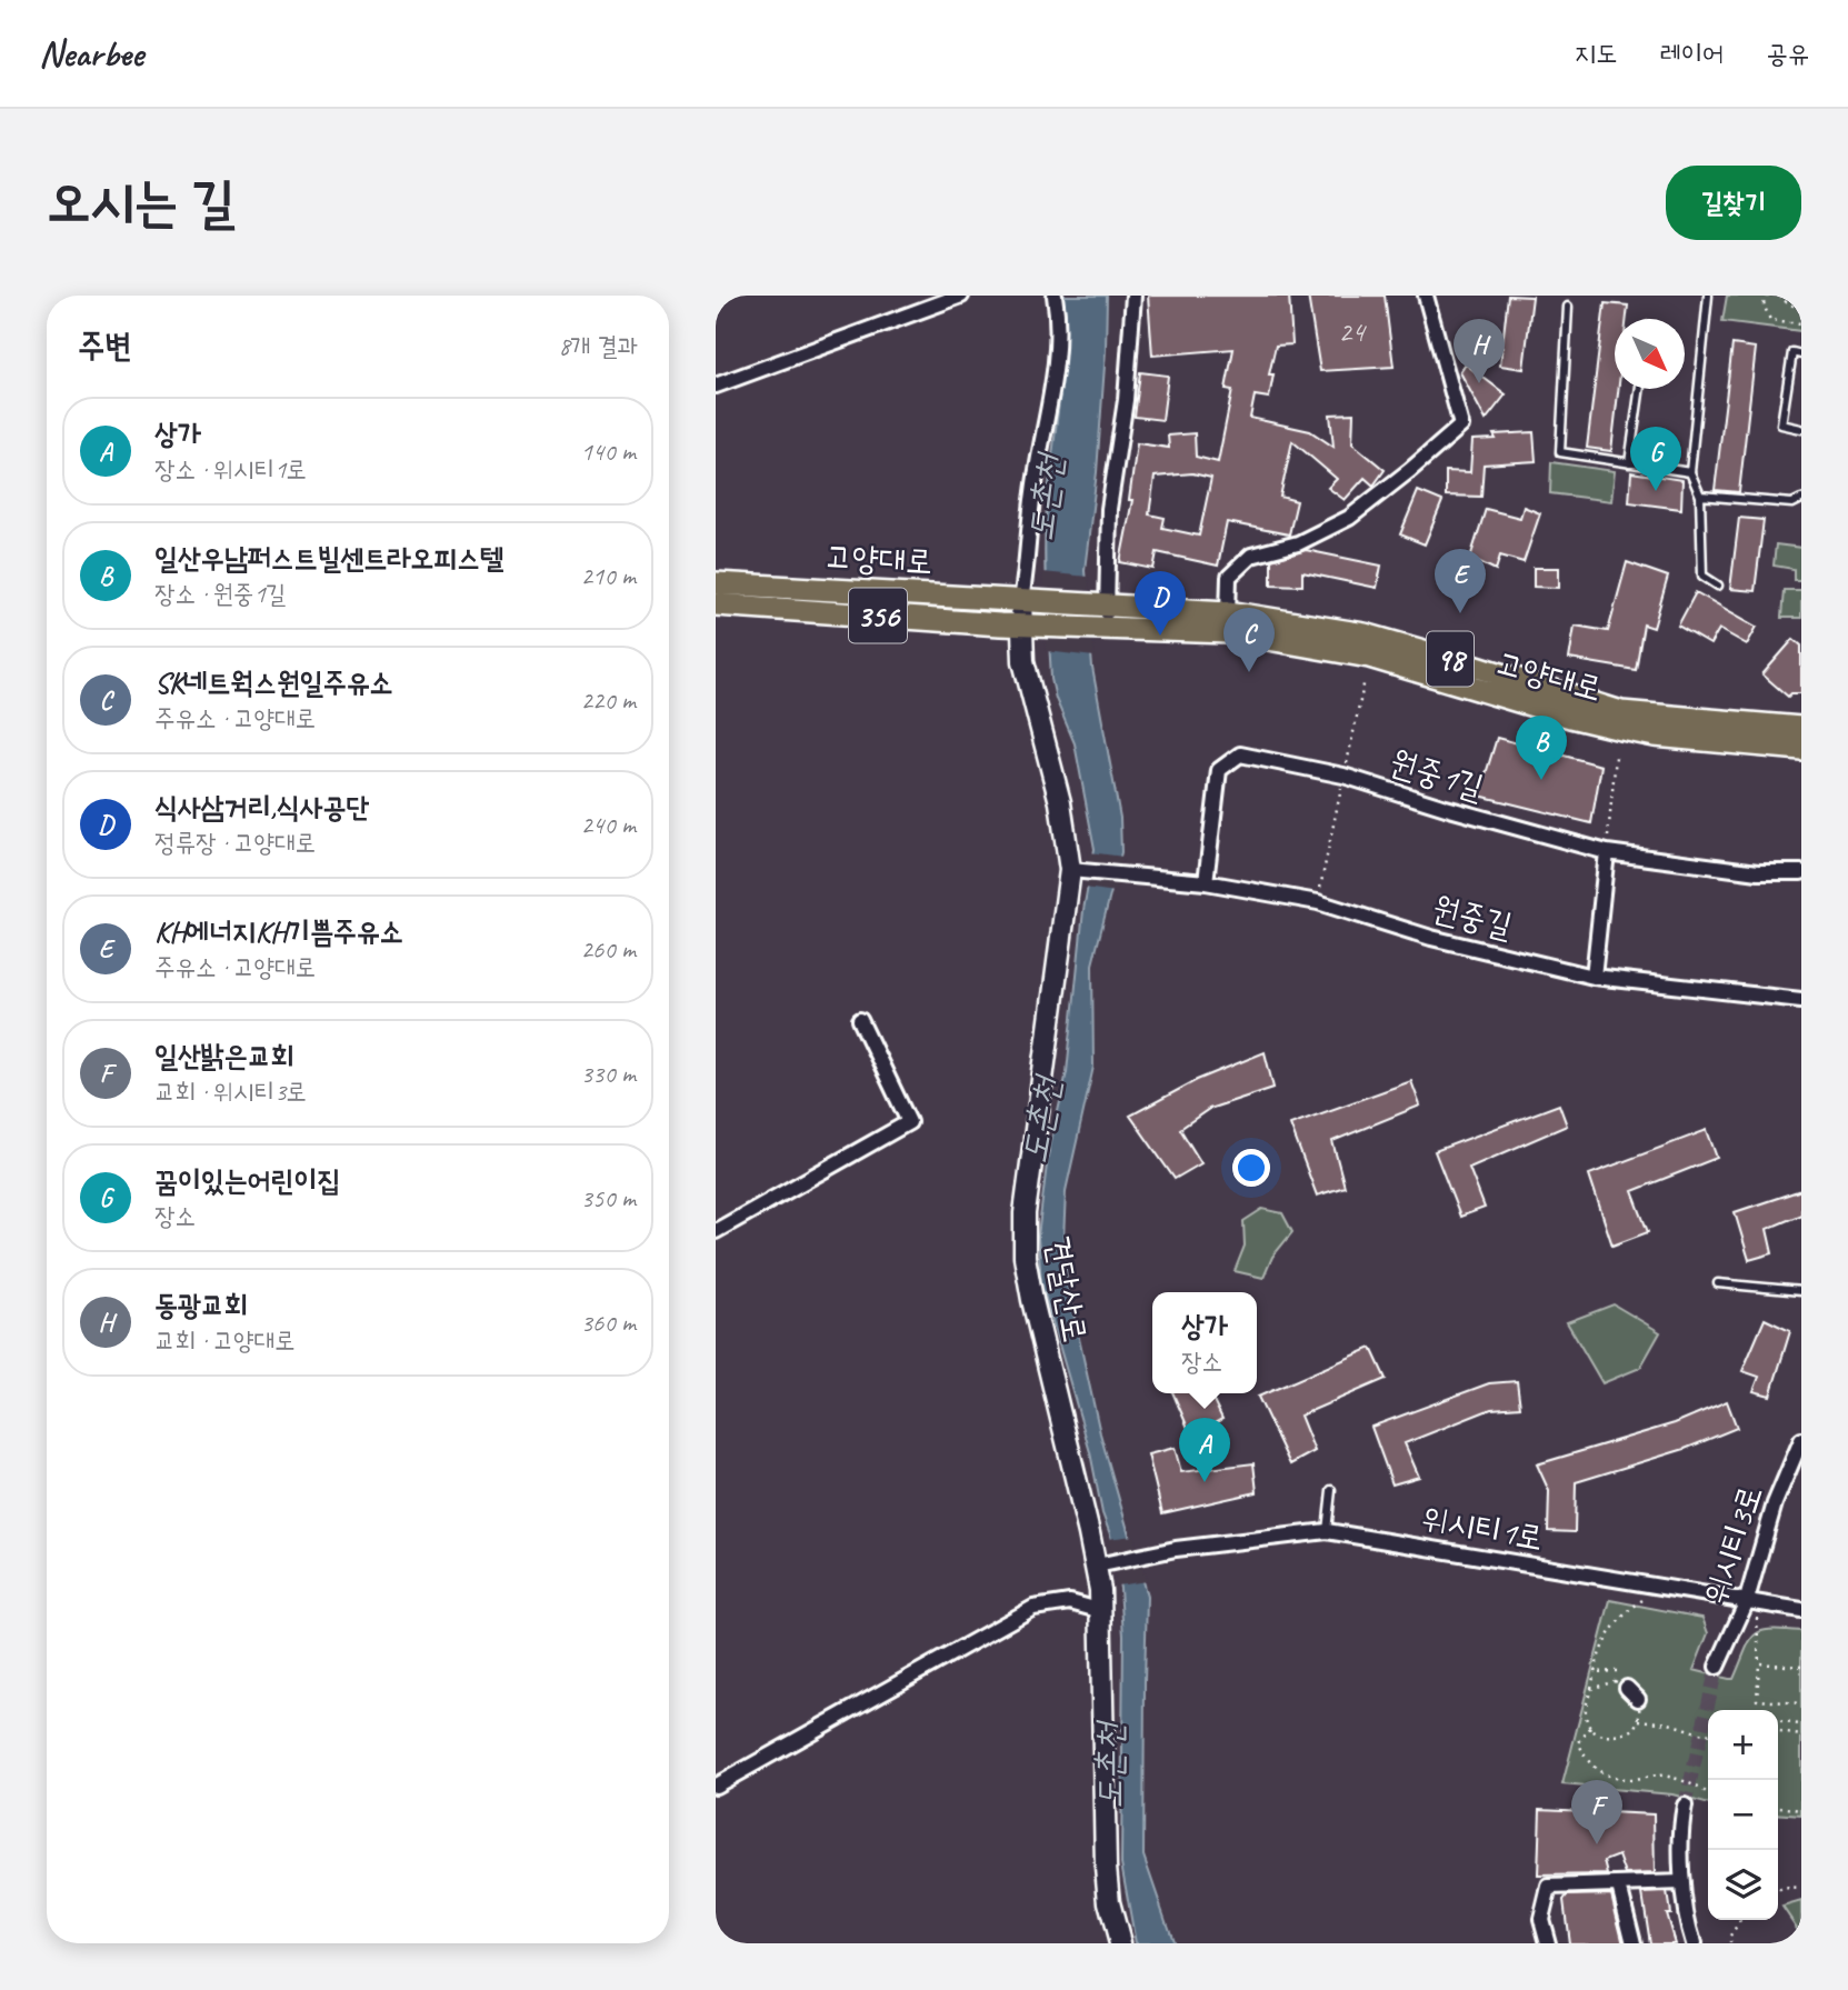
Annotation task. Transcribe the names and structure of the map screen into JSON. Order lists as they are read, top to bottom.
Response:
{
  "streets": {
    "main road": ["고양대로", "356", "98"],
    "street": [
      "원중1길",
      "원중길",
      "견달산로",
      "위시티1로",
      "위시티3로"
    ]
  },
  "crossings": [
    ["고양대로", "356"],
    ["고양대로", "견달산로"],
    ["356", "견달산로"],
    ["원중1길", "원중길"],
    ["원중길", "견달산로"],
    ["견달산로", "위시티1로"],
    ["위시티1로", "위시티3로"]
  ],
  "water": ["도촌천"],
  "house_numbers": ["24"],
  "north": "bottom right",
  "page": {
    "header": "Nearbee",
    "nav": ["지도", "레이어", "공유"],
    "buttons": "길찾기",
    "title": "오시는 길",
    "heading": ["주변", "8개 결과"],
    "pins": [
      "H",
      "G",
      "E",
      "D",
      "C",
      "B",
      "A",
      "F"
    ],
    "list": [
      {
        "mark": "A",
        "name": "상가",
        "note": "장소 · 위시티1로",
        "value": "140 m"
      },
      {
        "mark": "B",
        "name": "일산우남퍼스트빌센트라오피스텔",
        "note": "장소 · 원중1길",
        "value": "210 m"
      },
      {
        "mark": "C",
        "name": "SK네트웍스원일주유소",
        "note": "주유소 · 고양대로",
        "value": "220 m"
      },
      {
        "mark": "D",
        "name": "식사삼거리,식사공단",
        "note": "정류장 · 고양대로",
        "value": "240 m"
      },
      {
        "mark": "E",
        "name": "KH에너지KH기쁨주유소",
        "note": "주유소 · 고양대로",
        "value": "260 m"
      },
      {
        "mark": "F",
        "name": "일산밝은교회",
        "note": "교회 · 위시티3로",
        "value": "330 m"
      },
      {
        "mark": "G",
        "name": "꿈이있는어린이집",
        "note": "장소",
        "value": "350 m"
      },
      {
        "mark": "H",
        "name": "동광교회",
        "note": "교회 · 고양대로",
        "value": "360 m"
      }
    ],
    "popup": ["상가", "장소"],
    "map_buttons": ["+", "−"]
  }
}
